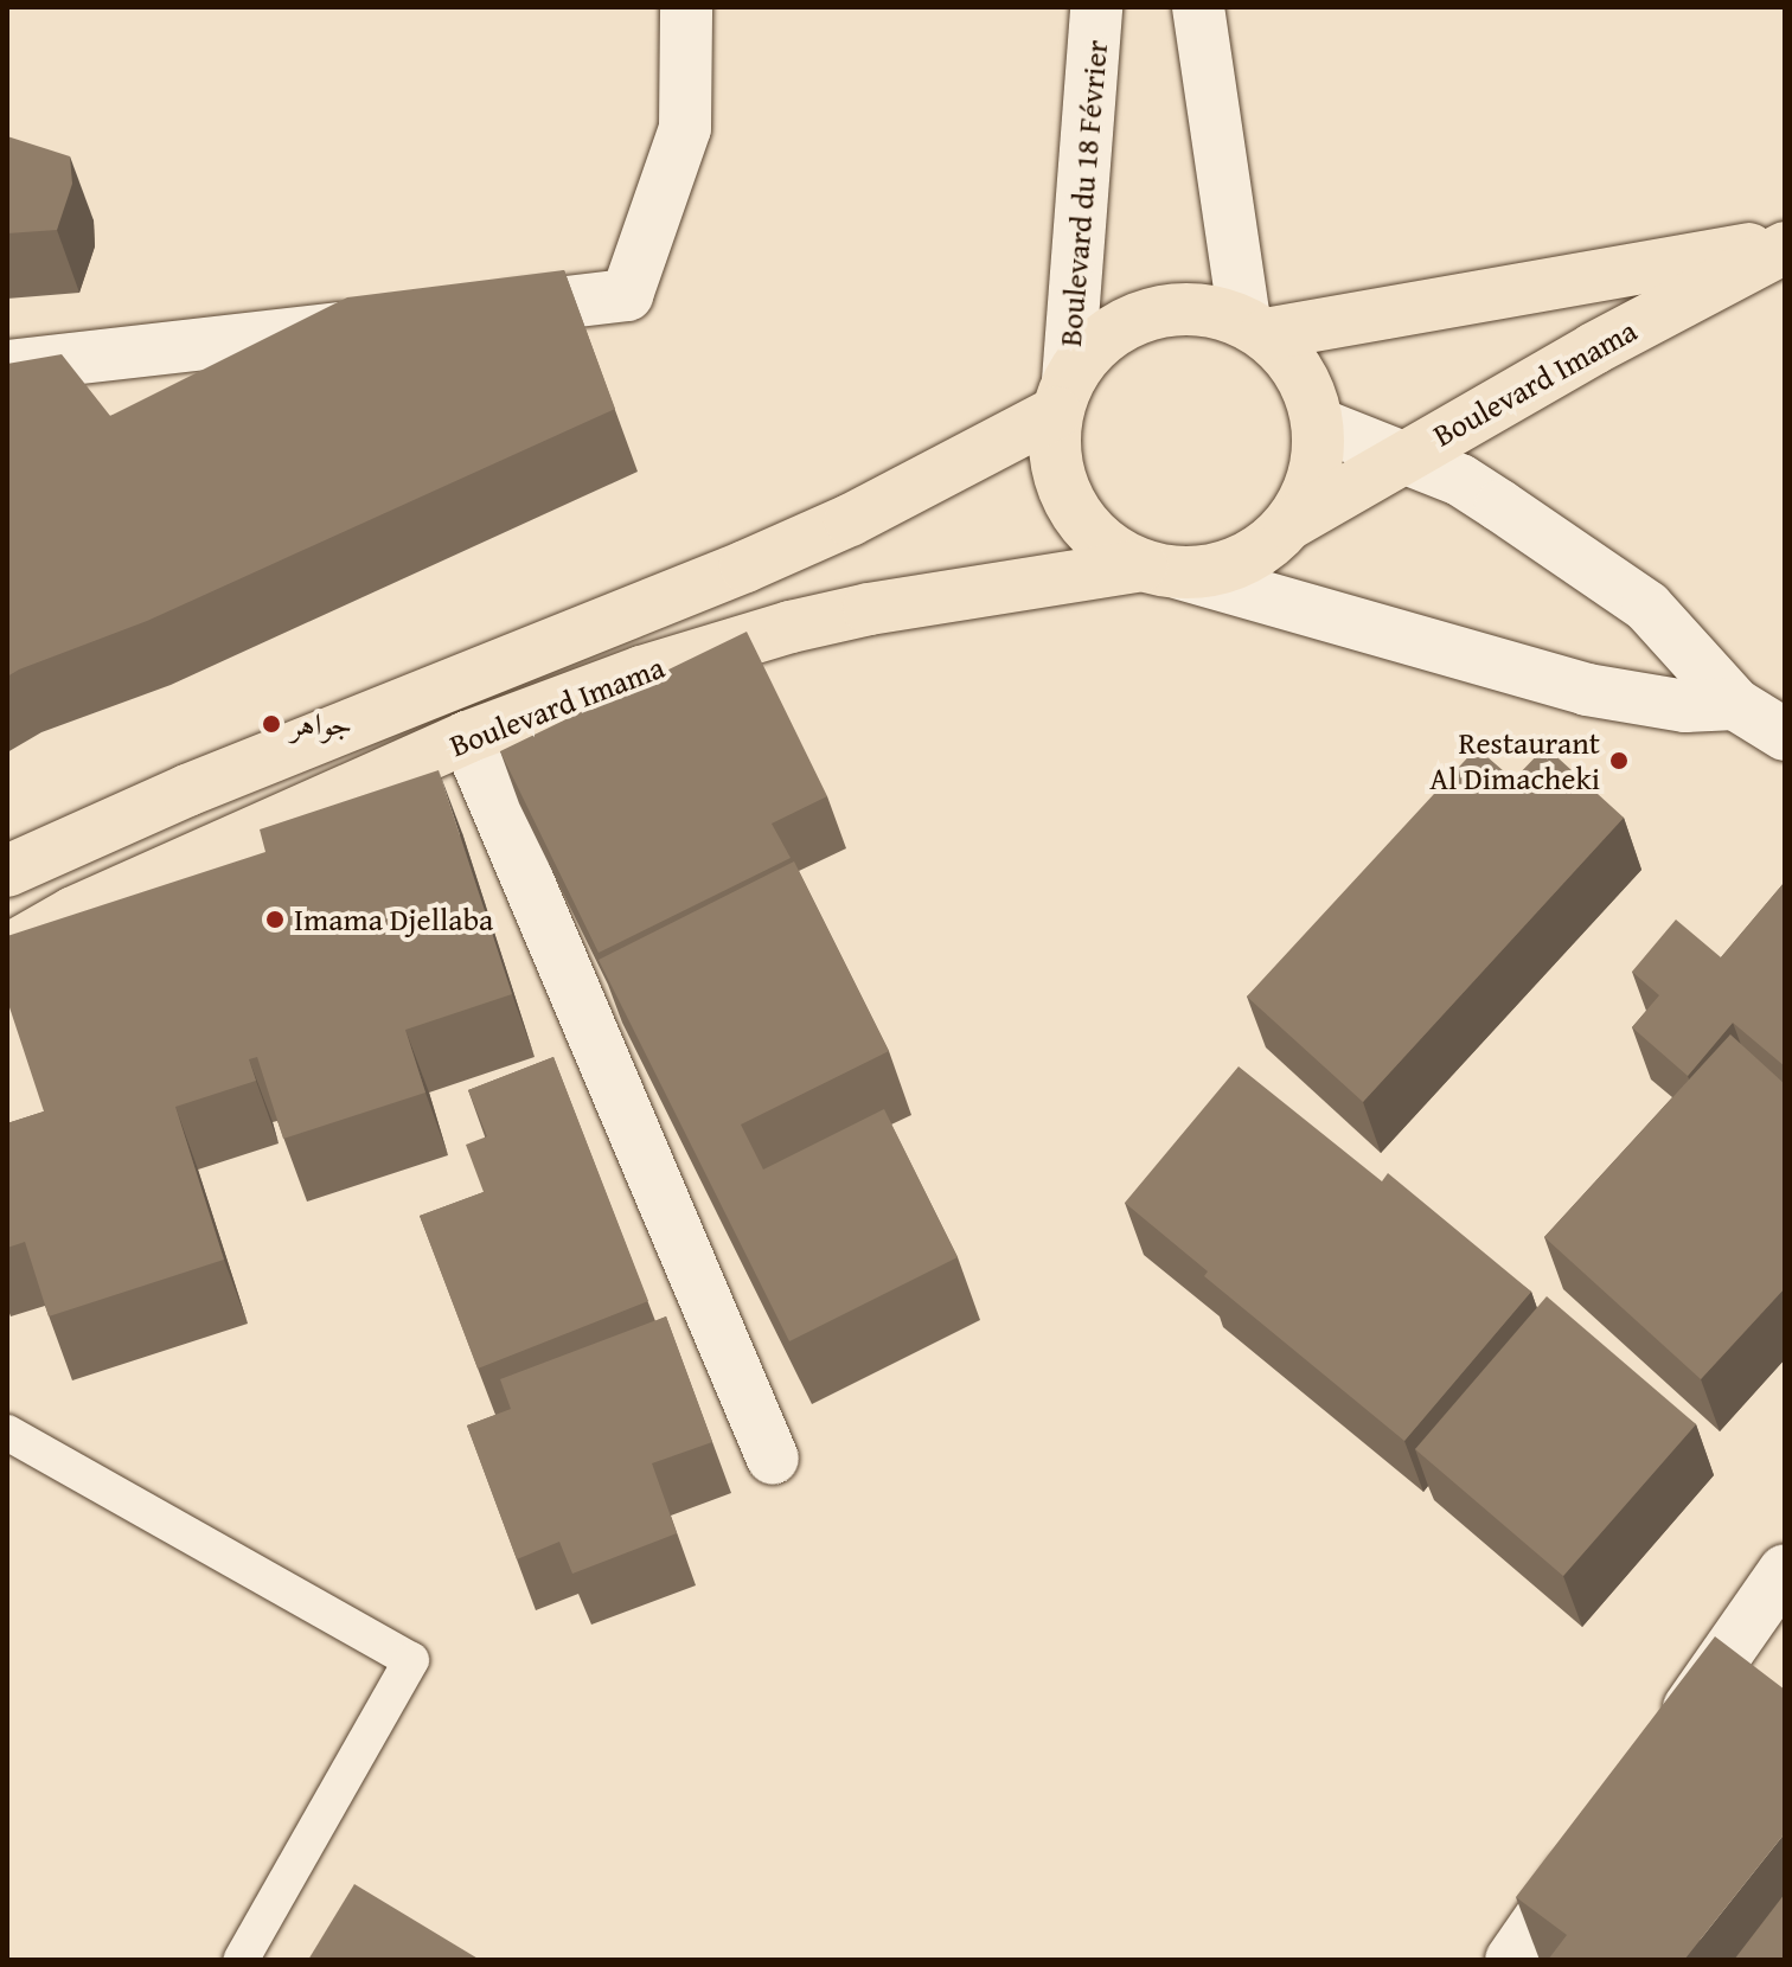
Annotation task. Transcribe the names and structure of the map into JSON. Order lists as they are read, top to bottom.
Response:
{
  "streets": {
    "main road": ["Boulevard Imama"],
    "street": ["Boulevard du 18 Février"]
  },
  "crossings": [
    ["Boulevard du 18 Février", "Boulevard Imama"]
  ],
  "places": ["جواهر", "Restaurant Al Dimacheki", "Imama Djellaba"]
}
